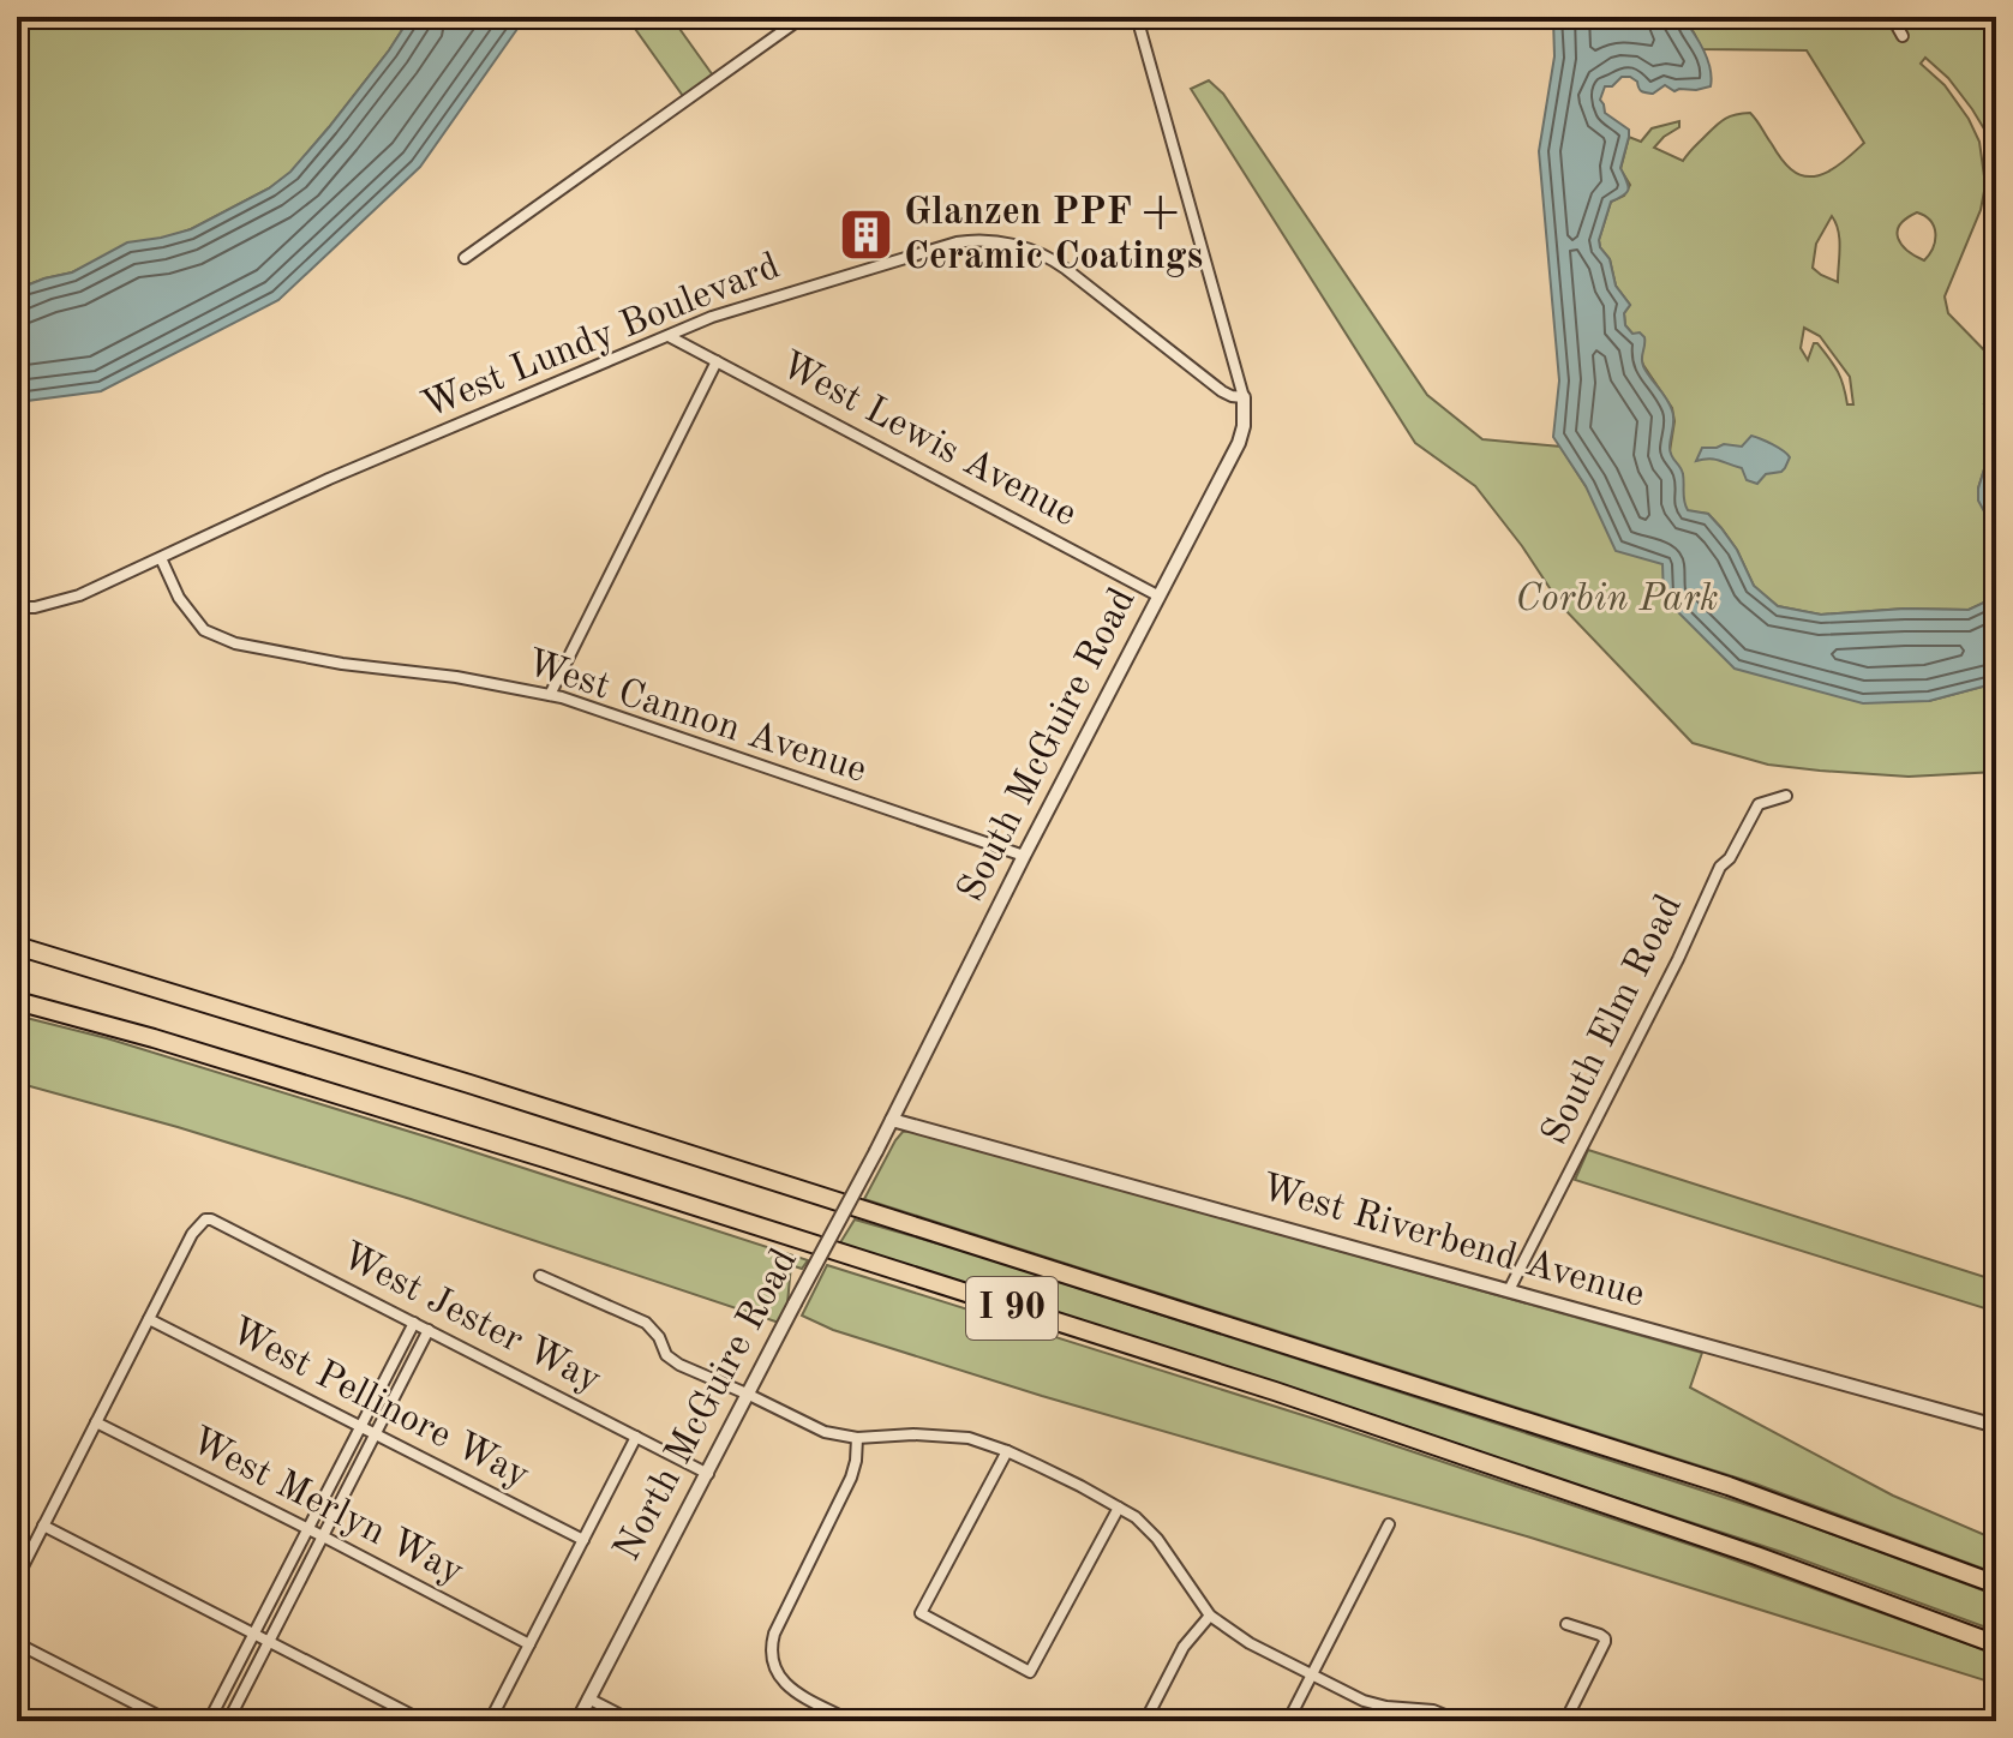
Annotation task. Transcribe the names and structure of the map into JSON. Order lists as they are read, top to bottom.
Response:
{
  "streets": {
    "highway": ["I 90"],
    "street": [
      "West Lundy Boulevard",
      "West Lewis Avenue",
      "West Cannon Avenue",
      "South McGuire Road",
      "South Elm Road",
      "West Riverbend Avenue",
      "West Jester Way",
      "West Pellinore Way",
      "North McGuire Road",
      "West Merlyn Way"
    ]
  },
  "crossings": [
    ["West Lundy Boulevard", "West Lewis Avenue"],
    ["West Lundy Boulevard", "West Cannon Avenue"],
    ["West Lundy Boulevard", "South McGuire Road"],
    ["West Lewis Avenue", "South McGuire Road"],
    ["West Cannon Avenue", "South McGuire Road"],
    ["South McGuire Road", "West Riverbend Avenue"],
    ["South McGuire Road", "North McGuire Road"],
    ["South Elm Road", "West Riverbend Avenue"],
    ["West Riverbend Avenue", "North McGuire Road"],
    ["West Jester Way", "West Pellinore Way"],
    ["West Jester Way", "North McGuire Road"]
  ],
  "parks": ["Corbin Park"],
  "places": {
    "building": ["Glanzen PPF + Ceramic Coatings"]
  }
}
